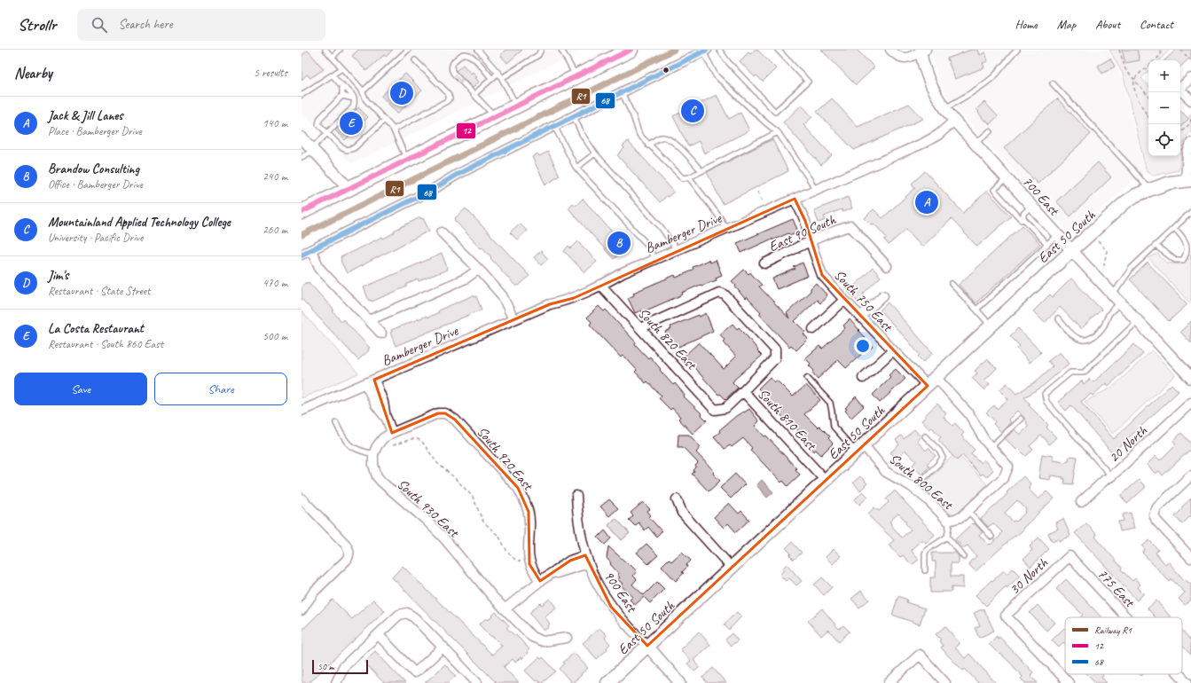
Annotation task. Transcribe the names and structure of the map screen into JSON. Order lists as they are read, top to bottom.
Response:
{
  "streets": {
    "main road": ["East 50 South"],
    "street": [
      "700 East",
      "Bamberger Drive",
      "East 90 South",
      "South 750 East",
      "South 820 East",
      "South 810 East",
      "20 North",
      "South 920 East",
      "South 800 East",
      "South 930 East",
      "30 North",
      "775 East",
      "900 East"
    ]
  },
  "crossings": [
    ["700 East", "Bamberger Drive"],
    ["700 East", "East 50 South"],
    ["Bamberger Drive", "South 750 East"],
    ["Bamberger Drive", "South 820 East"],
    ["East 90 South", "South 750 East"],
    ["East 50 South", "South 750 East"],
    ["East 50 South", "South 810 East"],
    ["East 50 South", "South 800 East"],
    ["East 50 South", "900 East"],
    ["South 820 East", "South 810 East"],
    ["30 North", "775 East"]
  ],
  "lines": ["rail line R1", "transit line 12", "transit line 68"],
  "legend": ["Railway R1", "12", "68"],
  "scale_bar": "50 m",
  "page": {
    "header": "Strollr",
    "search": "Search here",
    "nav": [
      "Home",
      "Map",
      "About",
      "Contact"
    ],
    "heading": ["Nearby", "5 results"],
    "map_buttons": ["+", "−"],
    "pins": [
      "D",
      "C",
      "E",
      "A",
      "B"
    ],
    "list": [
      {
        "mark": "A",
        "name": "Jack & Jill Lanes",
        "note": "Place · Bamberger Drive",
        "value": "140 m"
      },
      {
        "mark": "B",
        "name": "Brandow Consulting",
        "note": "Office · Bamberger Drive",
        "value": "240 m"
      },
      {
        "mark": "C",
        "name": "Mountainland Applied Technology College",
        "note": "University · Pacific Drive",
        "value": "260 m"
      },
      {
        "mark": "D",
        "name": "Jim's",
        "note": "Restaurant · State Street",
        "value": "470 m"
      },
      {
        "mark": "E",
        "name": "La Costa Restaurant",
        "note": "Restaurant · South 860 East",
        "value": "500 m"
      }
    ],
    "buttons": ["Save", "Share"],
    "scale": "50 m"
  }
}
